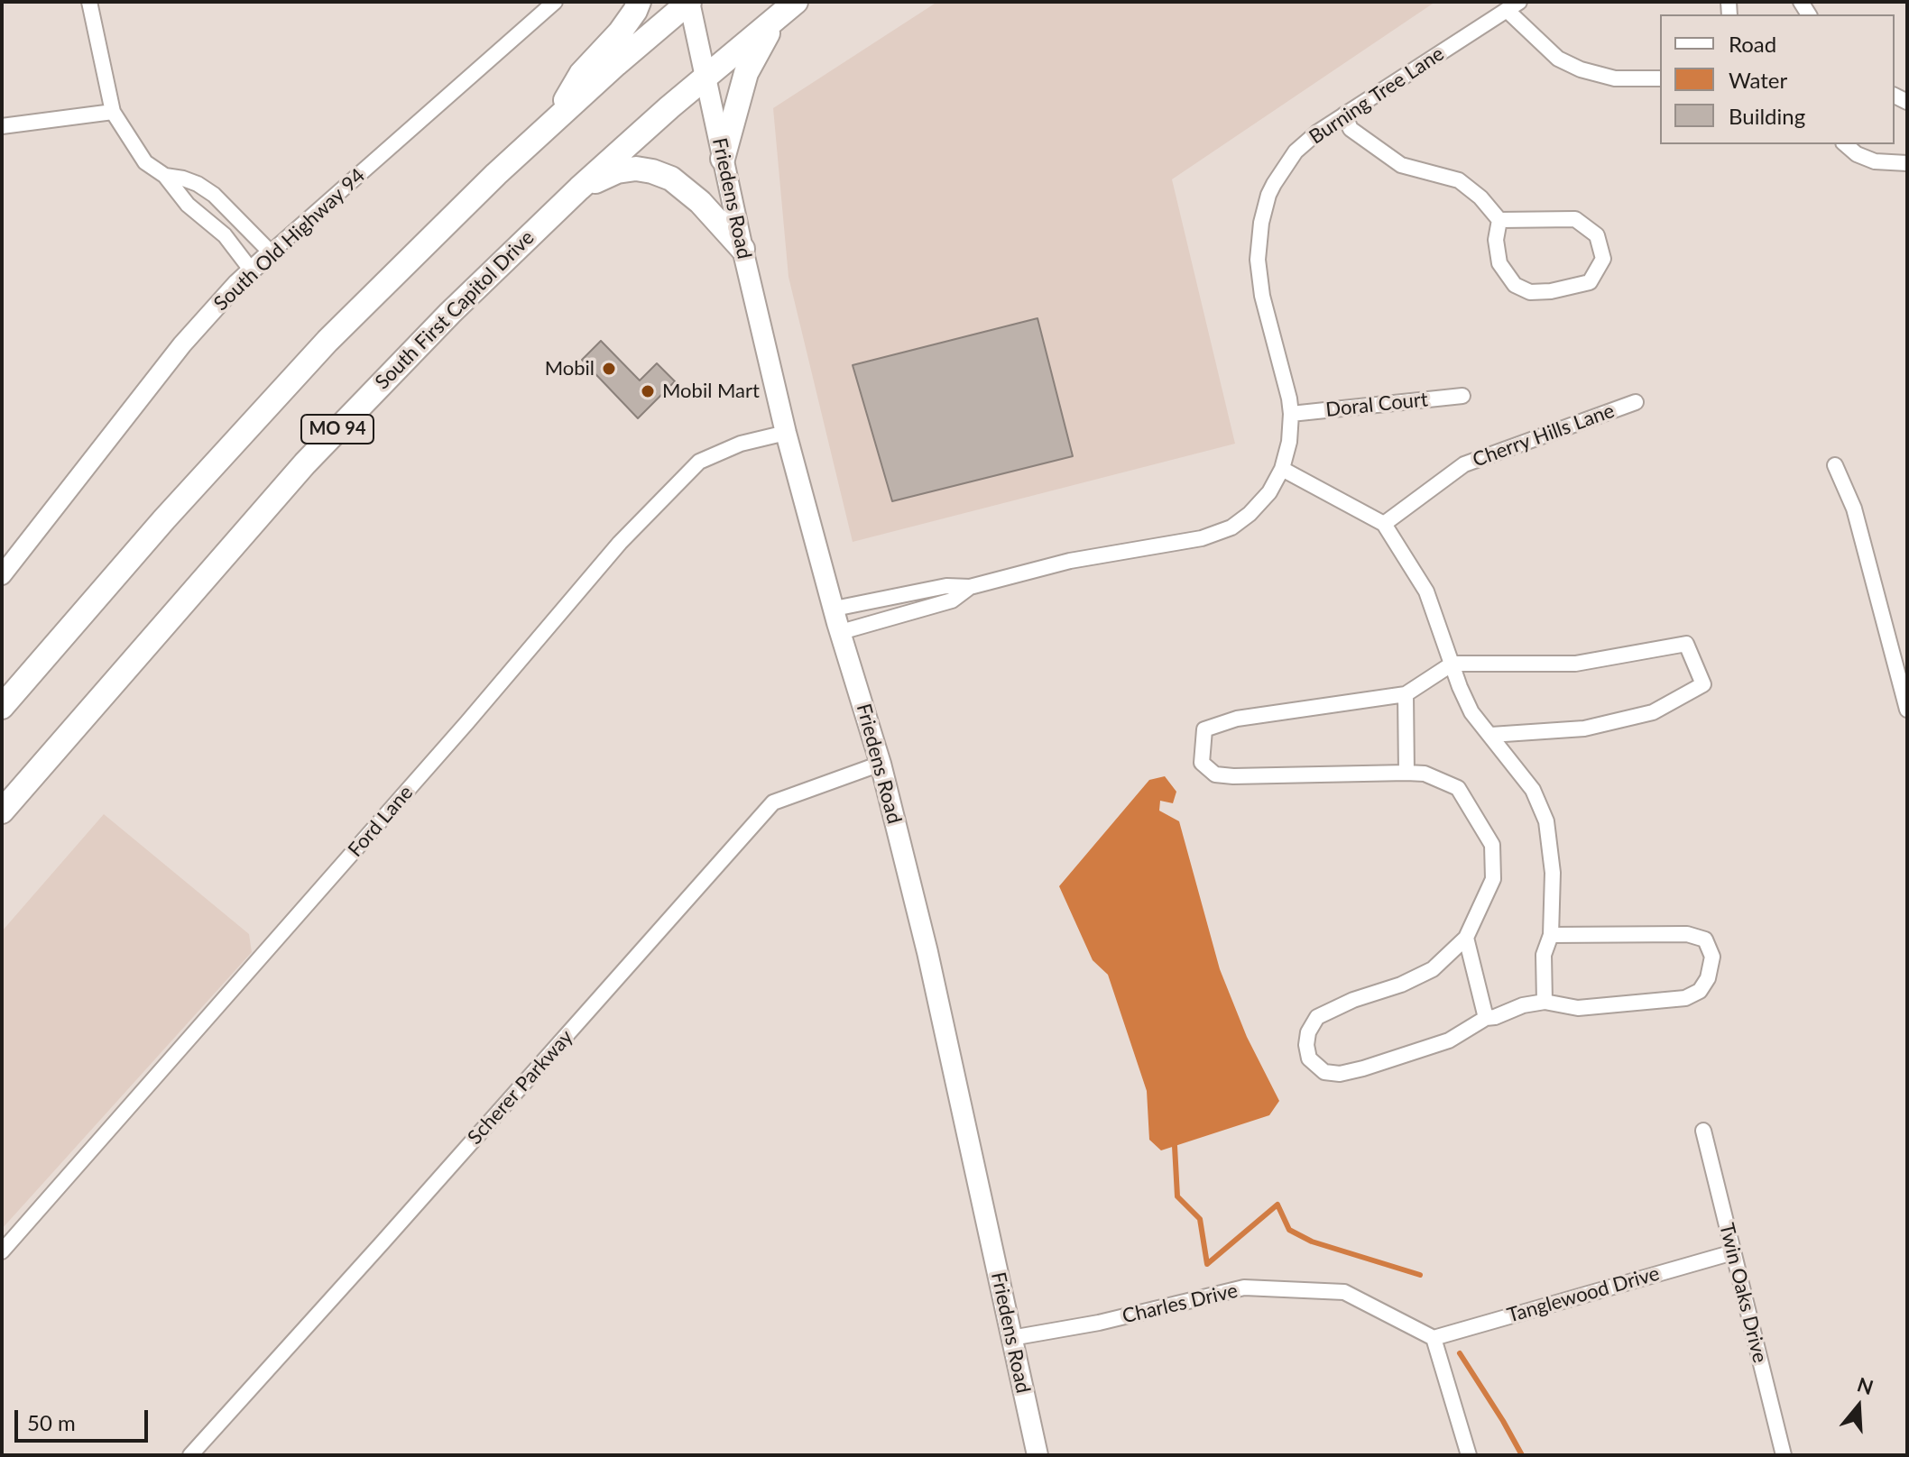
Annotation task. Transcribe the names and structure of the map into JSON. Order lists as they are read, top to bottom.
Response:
{
  "streets": {
    "highway": ["South First Capitol Drive", "MO 94"],
    "main road": ["Friedens Road"],
    "street": [
      "Burning Tree Lane",
      "South Old Highway 94",
      "Doral Court",
      "Cherry Hills Lane",
      "Ford Lane",
      "Scherer Parkway",
      "Twin Oaks Drive",
      "Tanglewood Drive",
      "Charles Drive"
    ]
  },
  "crossings": [
    ["Burning Tree Lane", "Friedens Road"],
    ["Burning Tree Lane", "Doral Court"],
    ["Friedens Road", "South First Capitol Drive"],
    ["Friedens Road", "Ford Lane"],
    ["Friedens Road", "Scherer Parkway"],
    ["Friedens Road", "Charles Drive"],
    ["Twin Oaks Drive", "Tanglewood Drive"],
    ["Tanglewood Drive", "Charles Drive"]
  ],
  "places": ["Mobil", "Mobil Mart"],
  "legend": ["Road", "Water", "Building"],
  "scale_bar": "50 m",
  "north": "top"
}
